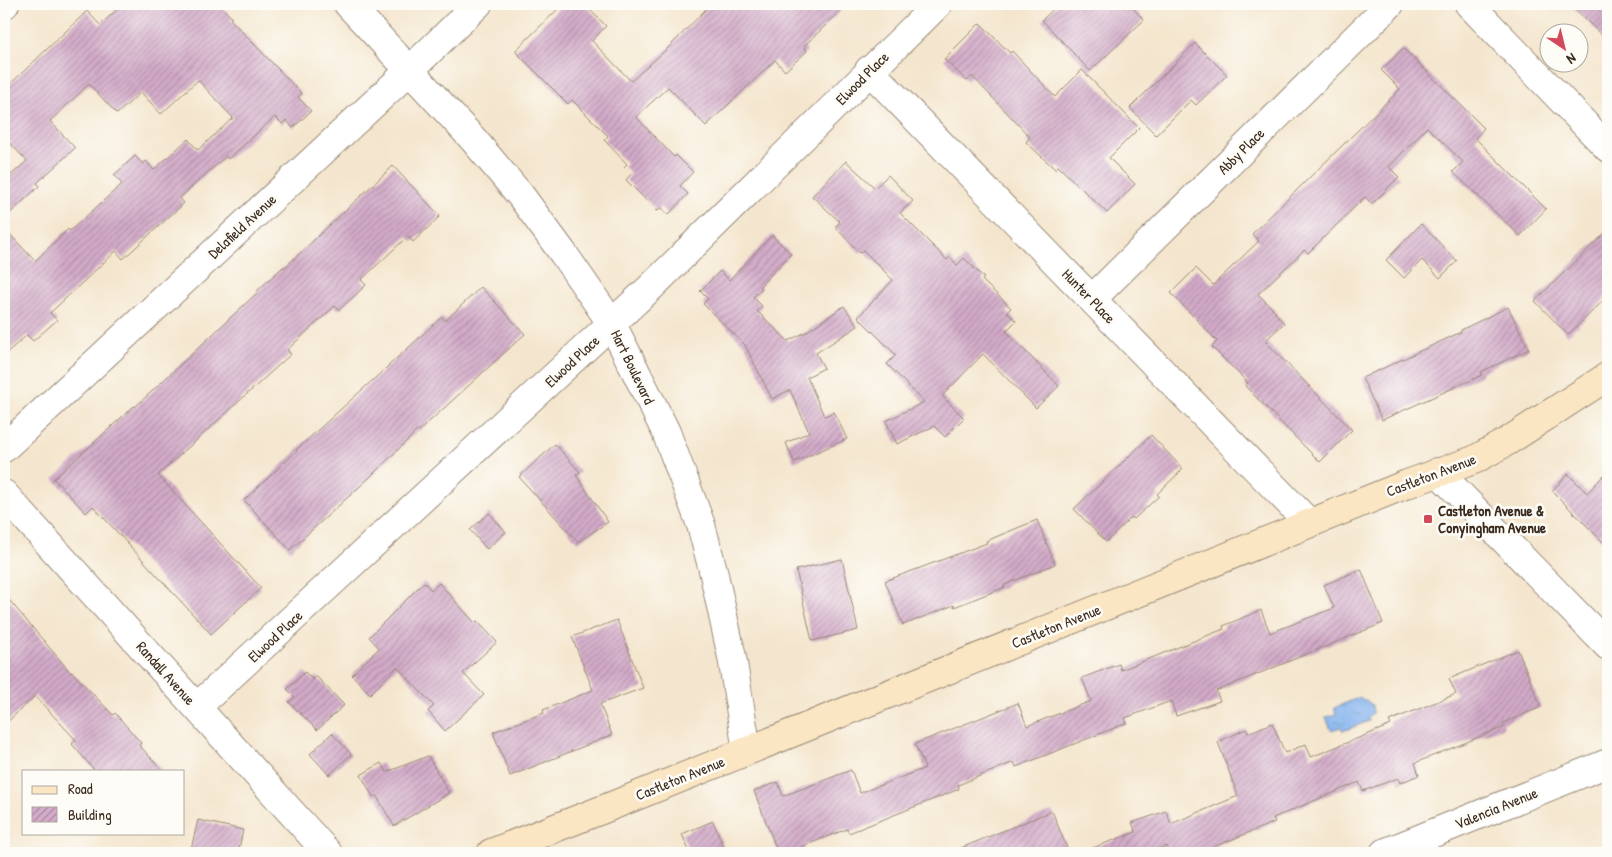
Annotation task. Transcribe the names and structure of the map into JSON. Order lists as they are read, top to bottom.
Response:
{
  "streets": {
    "street": [
      "Elwood Place",
      "Abby Place",
      "Delafield Avenue",
      "Hunter Place",
      "Hart Boulevard",
      "Castleton Avenue",
      "Randall Avenue",
      "Valencia Avenue"
    ]
  },
  "crossings": [
    ["Elwood Place", "Hunter Place"],
    ["Elwood Place", "Hart Boulevard"],
    ["Elwood Place", "Randall Avenue"],
    ["Abby Place", "Hunter Place"],
    ["Delafield Avenue", "Hart Boulevard"],
    ["Hunter Place", "Castleton Avenue"],
    ["Hart Boulevard", "Castleton Avenue"]
  ],
  "places": {
    "transit": ["Castleton Avenue & Conyingham Avenue"]
  },
  "legend": ["Road", "Building"],
  "north": "bottom right"
}
